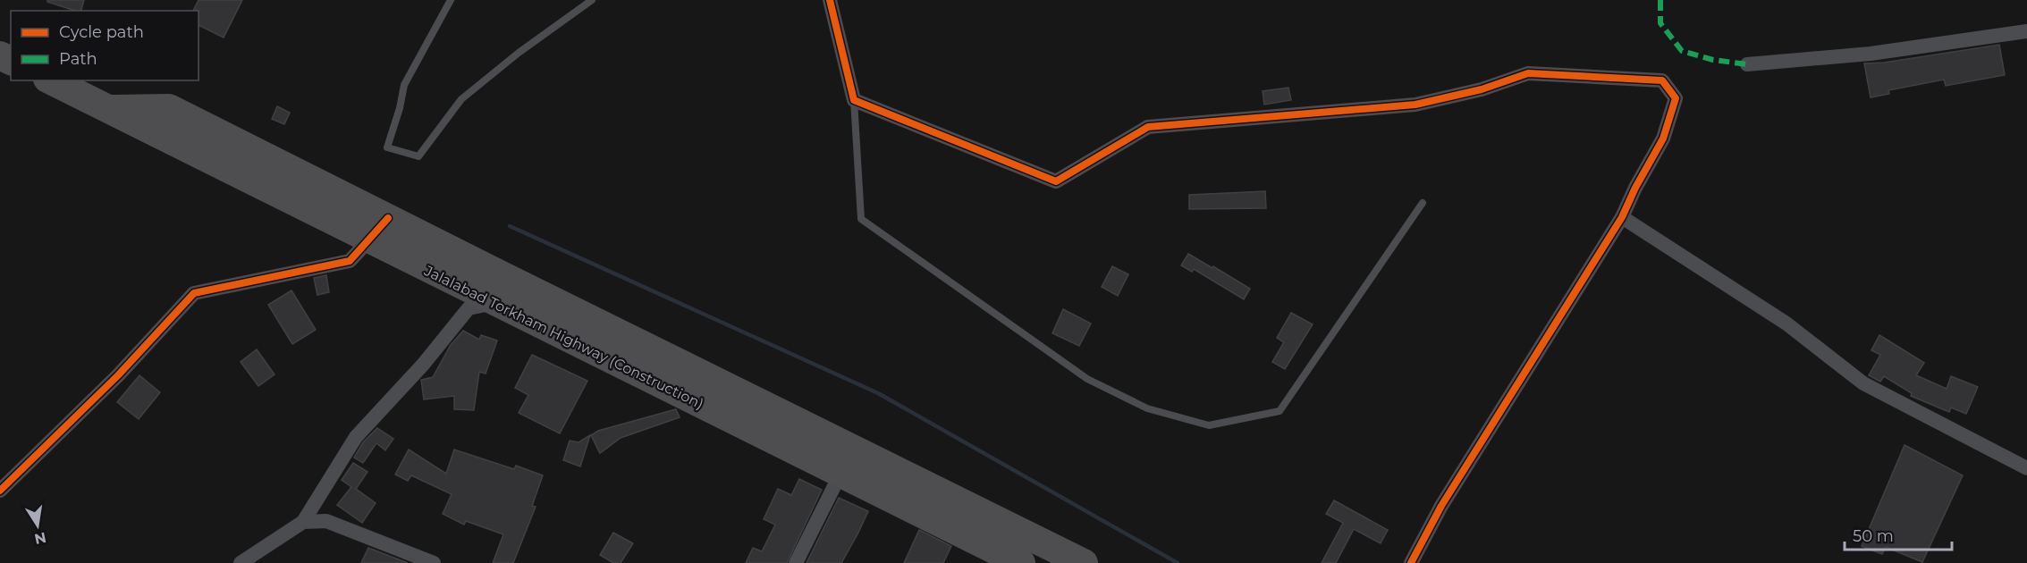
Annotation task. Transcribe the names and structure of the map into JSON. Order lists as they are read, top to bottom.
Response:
{
  "streets": {
    "highway": ["Jalalabad Torkham Highway (Construction)"]
  },
  "legend": ["Cycle path", "Path"],
  "scale_bar": "50 m",
  "north": "bottom"
}
